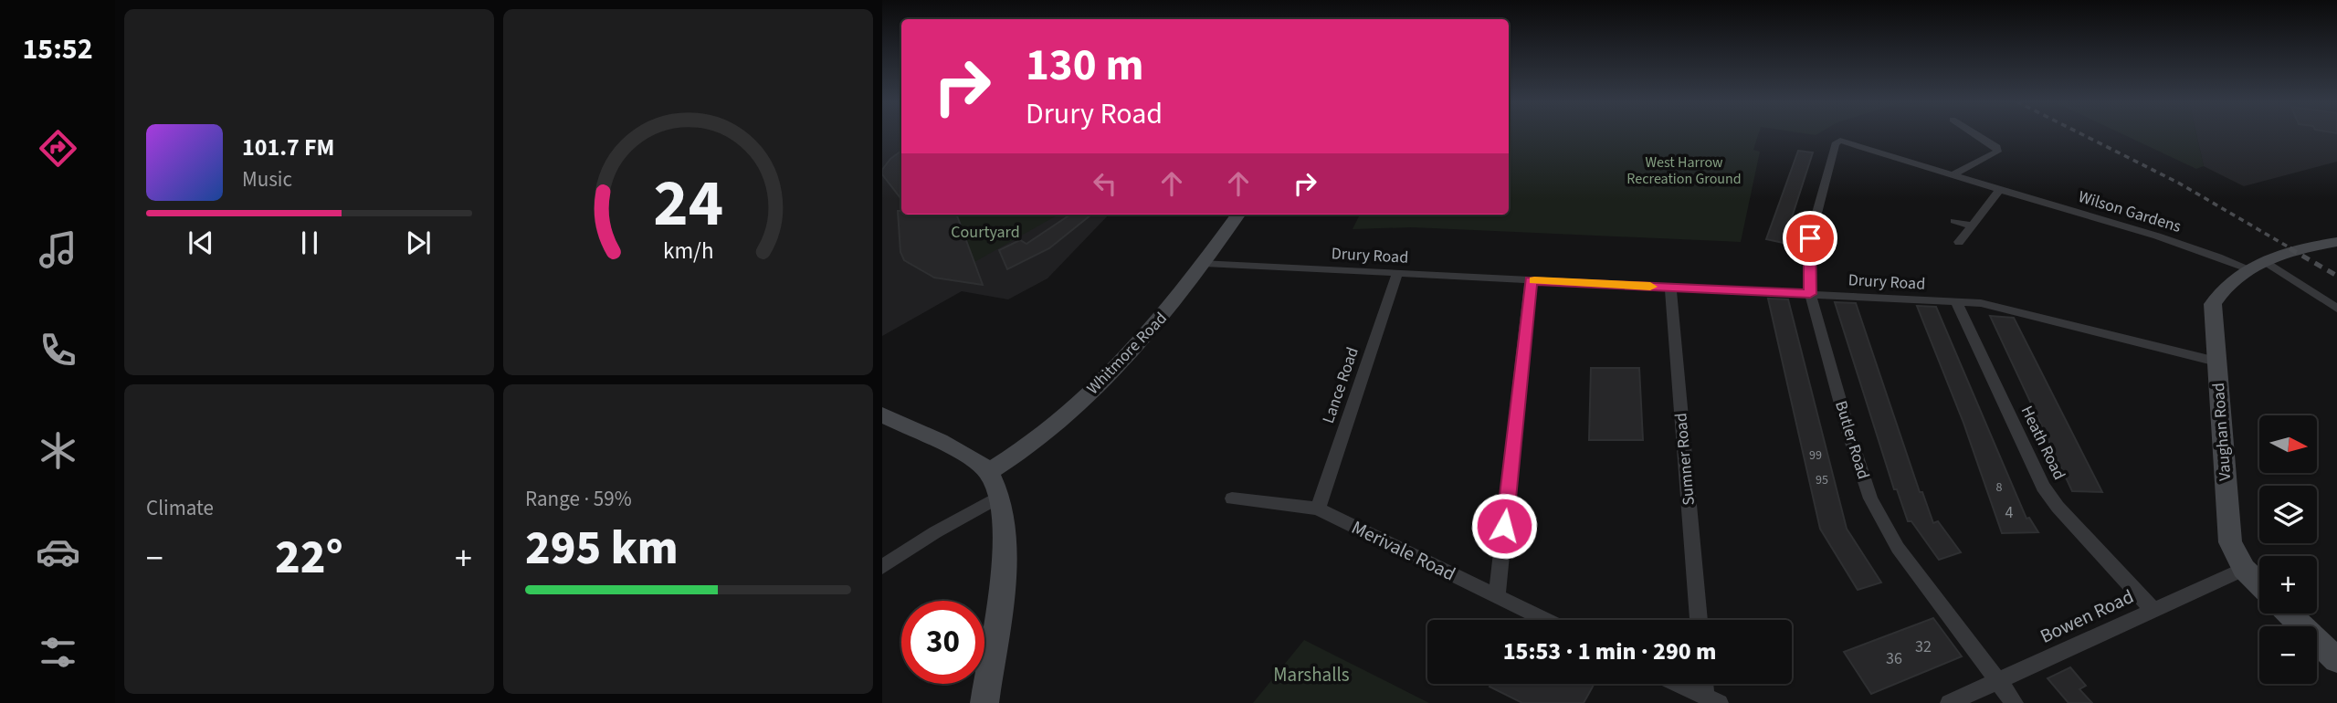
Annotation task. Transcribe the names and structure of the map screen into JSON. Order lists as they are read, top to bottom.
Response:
{
  "streets": {
    "street": [
      "Wilson Gardens",
      "Drury Road",
      "Whitmore Road",
      "Lance Road",
      "Vaughan Road",
      "Butler Road",
      "Heath Road",
      "Sumner Road",
      "Merivale Road",
      "Bowen Road"
    ]
  },
  "crossings": [
    ["Wilson Gardens", "Vaughan Road"],
    ["Wilson Gardens", "Butler Road"],
    ["Drury Road", "Whitmore Road"],
    ["Drury Road", "Lance Road"],
    ["Drury Road", "Vaughan Road"],
    ["Drury Road", "Butler Road"],
    ["Drury Road", "Heath Road"],
    ["Drury Road", "Sumner Road"],
    ["Lance Road", "Merivale Road"],
    ["Vaughan Road", "Bowen Road"],
    ["Butler Road", "Bowen Road"],
    ["Heath Road", "Bowen Road"]
  ],
  "parks": ["West Harrow Recreation Ground", "Courtyard", "Marshalls"],
  "house_numbers": [
    "99",
    "95",
    "8",
    "4",
    "32",
    "36"
  ],
  "north": "right",
  "page": {
    "tabs": "15:52",
    "turn": ["130 m", "Drury Road"],
    "song": ["101.7 FM", "Music"],
    "tile": [
      "Climate",
      ["Range · 59%", "295 km"]
    ],
    "map_buttons": ["+", "−"],
    "heat": ["−", "22°", "+"],
    "limit": "30",
    "trip": "15:53 · 1 min · 290 m",
    "gauge": ["24", "km/h"]
  }
}
